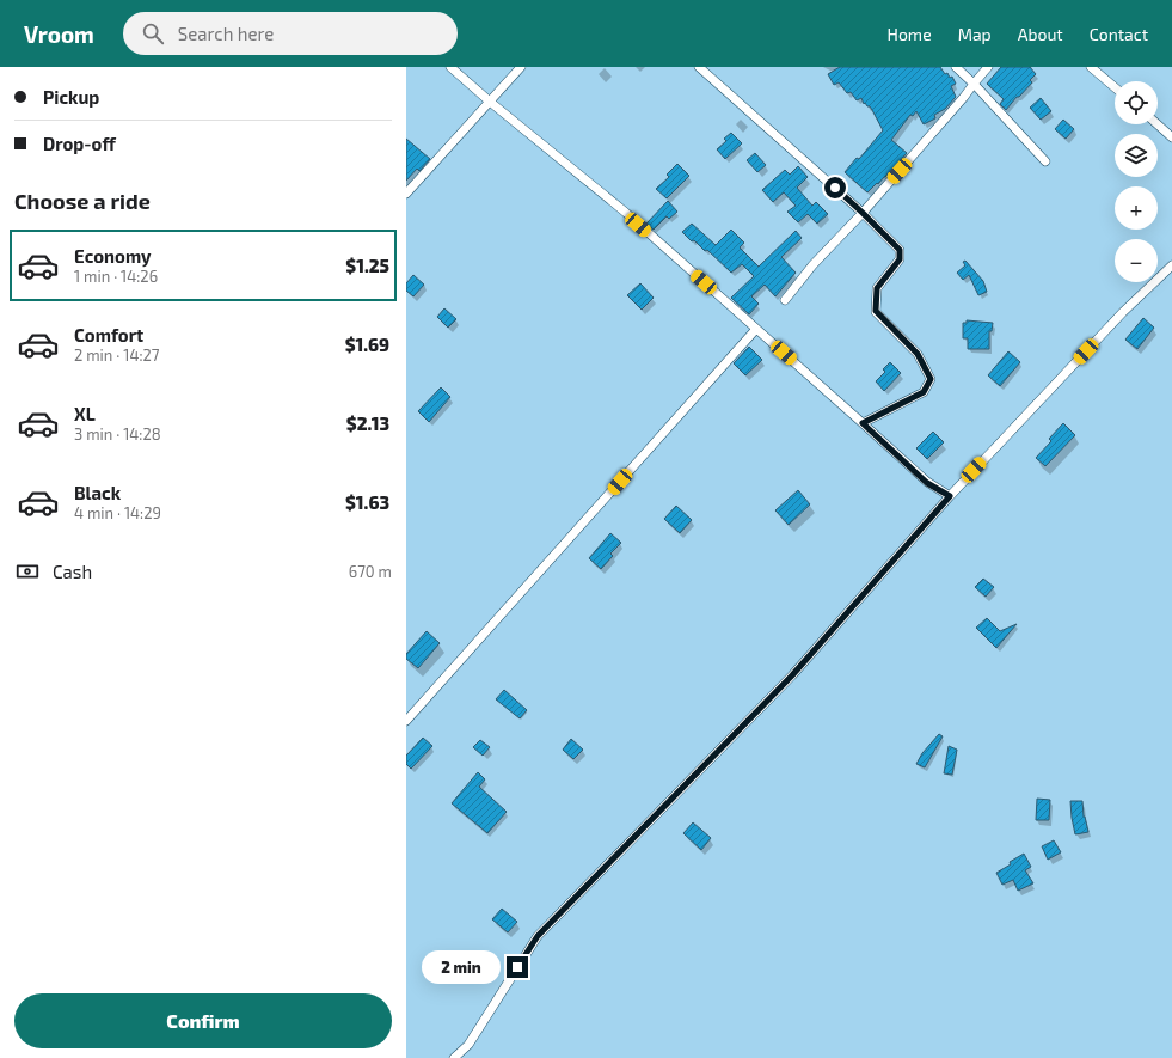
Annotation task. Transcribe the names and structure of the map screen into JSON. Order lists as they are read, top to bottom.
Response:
{
  "page": {
    "header": "Vroom",
    "search": "Search here",
    "nav": [
      "Home",
      "Map",
      "About",
      "Contact"
    ],
    "banner": ["Pickup", "Drop-off"],
    "map_buttons": ["+", "−"],
    "heading": "Choose a ride",
    "list": [
      {
        "name": "Economy",
        "note": "1 min · 14:26",
        "value": "$1.25"
      },
      {
        "name": "Comfort",
        "note": "2 min · 14:27",
        "value": "$1.69"
      },
      {
        "name": "XL",
        "note": "3 min · 14:28",
        "value": "$2.13"
      },
      {
        "name": "Black",
        "note": "4 min · 14:29",
        "value": "$1.63"
      }
    ],
    "pay": ["Cash", "670 m"],
    "bubble": "2 min",
    "buttons": "Confirm"
  }
}
